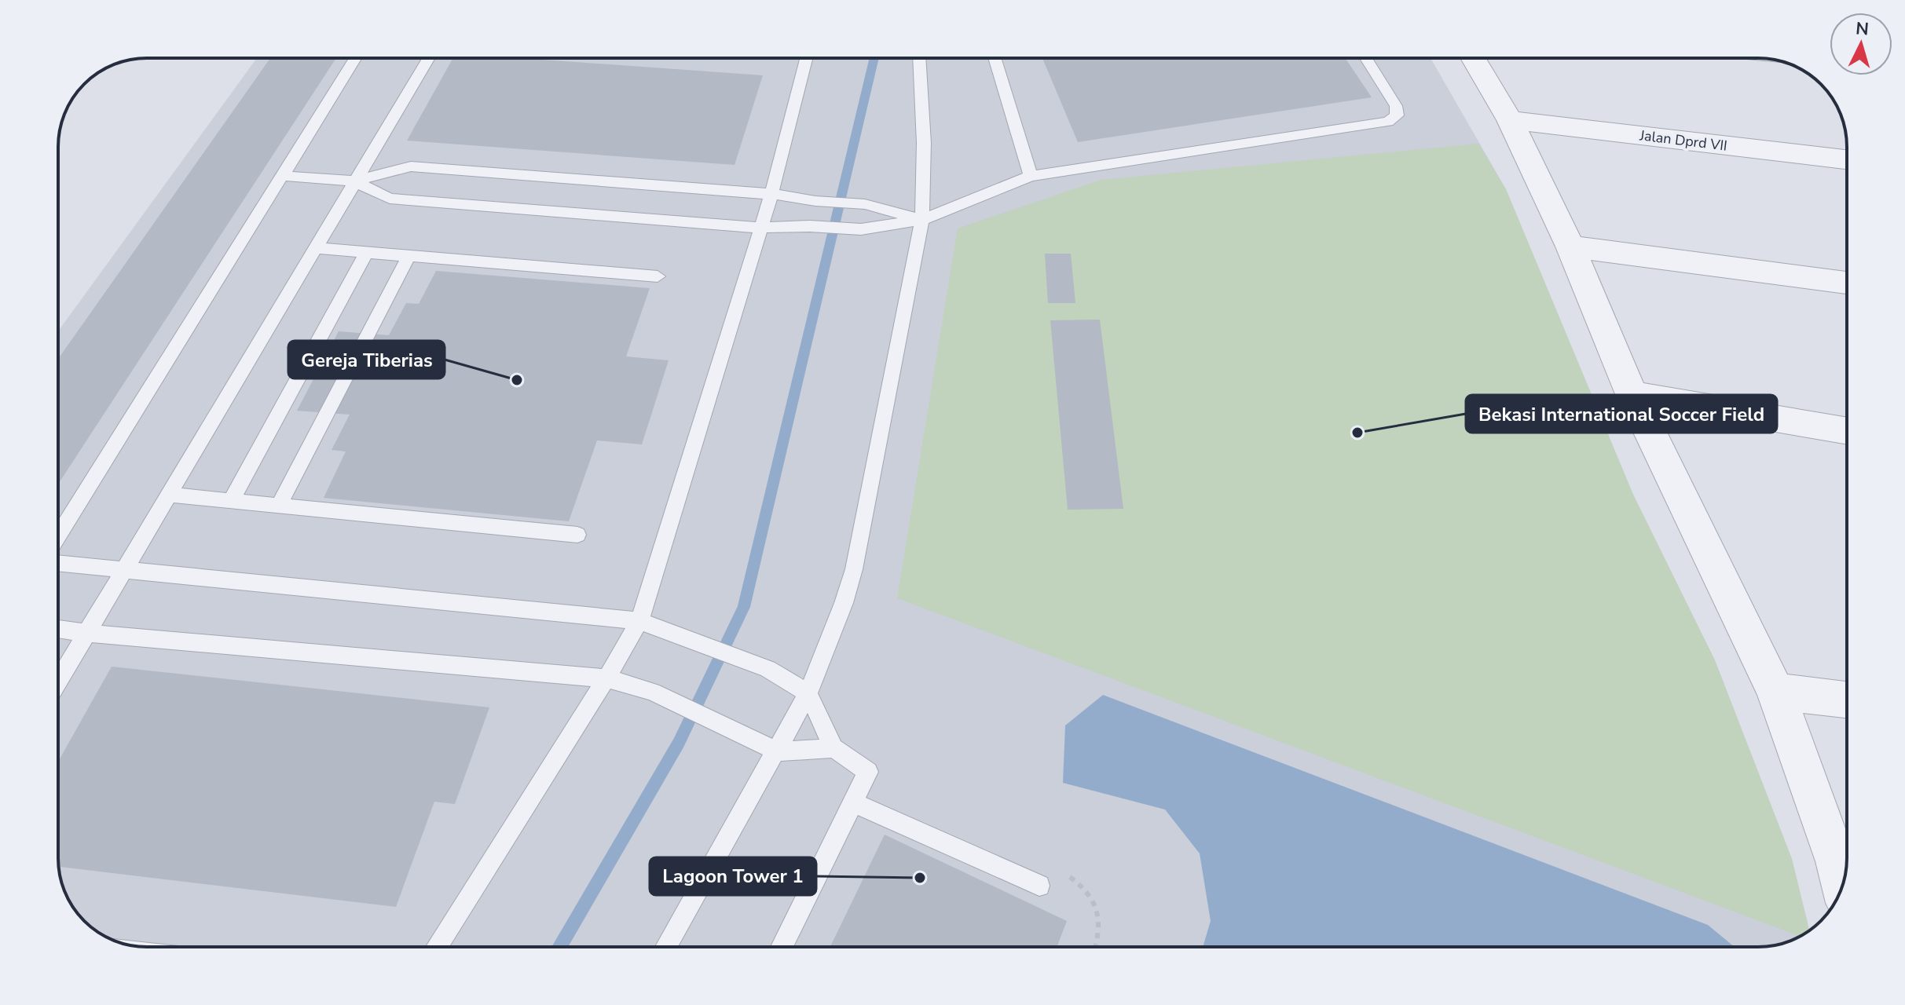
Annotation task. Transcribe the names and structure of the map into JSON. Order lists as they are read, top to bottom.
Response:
{
  "streets": {
    "street": ["Jalan Dprd VII"]
  },
  "places": ["Gereja Tiberias", "Bekasi International Soccer Field", "Lagoon Tower 1"],
  "north": "top"
}
